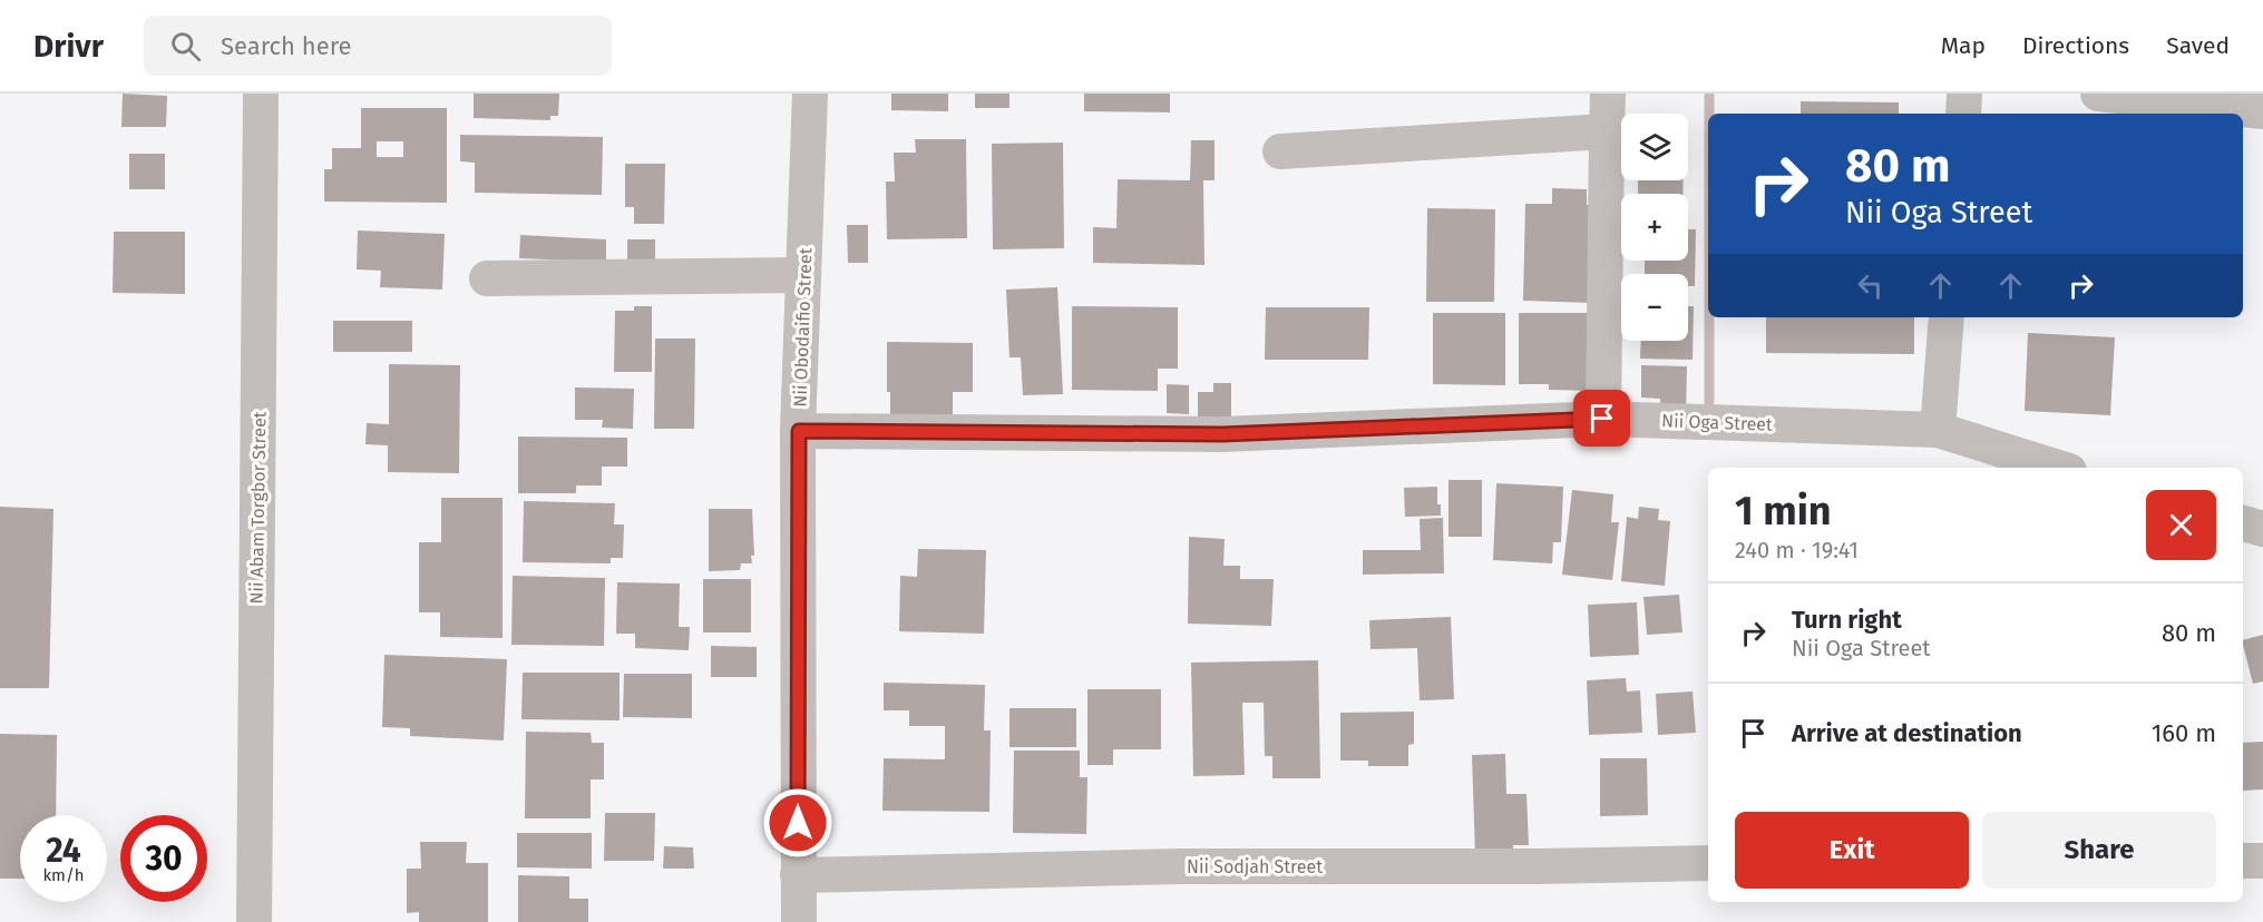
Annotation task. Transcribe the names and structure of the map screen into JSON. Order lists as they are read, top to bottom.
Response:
{
  "streets": {
    "street": [
      "Nii Obodaifio Street",
      "Nii Oga Street",
      "Nii Abam Torgbor Street",
      "Nii Sodjah Street"
    ]
  },
  "crossings": [
    ["Nii Obodaifio Street", "Nii Oga Street"],
    ["Nii Obodaifio Street", "Nii Sodjah Street"]
  ],
  "page": {
    "header": "Drivr",
    "search": "Search here",
    "nav": ["Map", "Directions", "Saved"],
    "map_buttons": ["+", "−"],
    "turn": ["80 m", "Nii Oga Street"],
    "heading": ["1 min", "240 m · 19:41"],
    "list": [
      {
        "name": "Turn right",
        "note": "Nii Oga Street",
        "value": "80 m"
      },
      {
        "name": "Arrive at destination",
        "value": "160 m"
      }
    ],
    "buttons": ["Exit", "Share"],
    "speed": "24 km/h",
    "limit": "30"
  }
}
